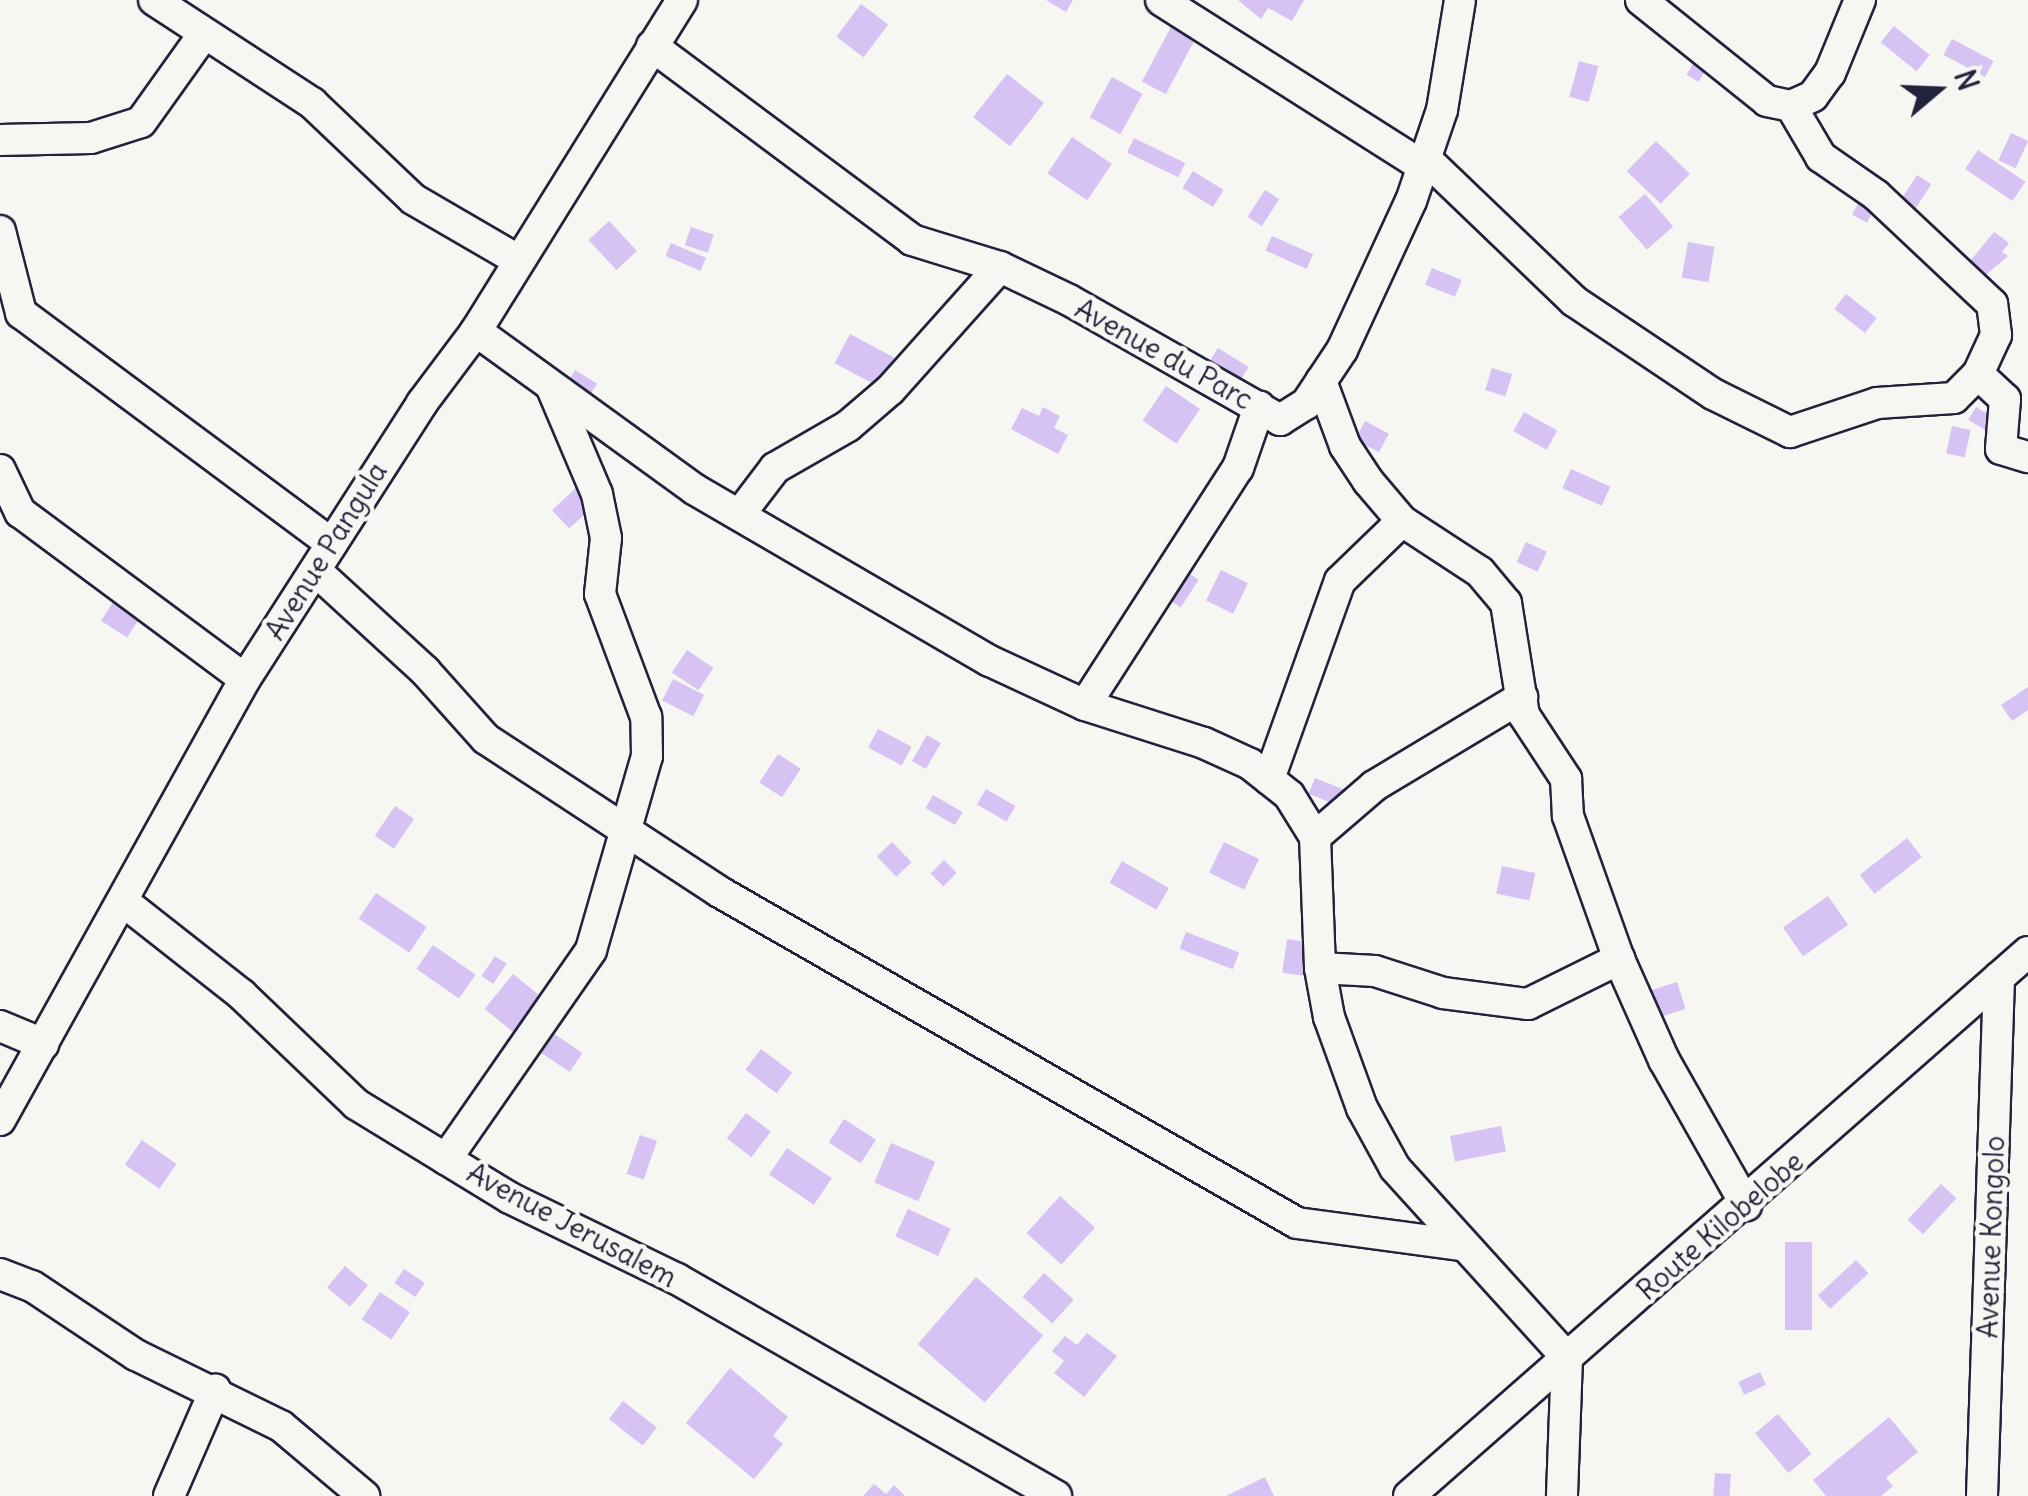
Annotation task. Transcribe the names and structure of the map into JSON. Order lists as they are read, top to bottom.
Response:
{
  "streets": {
    "street": [
      "Avenue du Parc",
      "Avenue Pangula",
      "Avenue Jerusalem",
      "Route Kilobelobe",
      "Avenue Kongolo"
    ]
  },
  "crossings": [
    ["Avenue du Parc", "Avenue Pangula"],
    ["Avenue Pangula", "Avenue Jerusalem"],
    ["Route Kilobelobe", "Avenue Kongolo"]
  ],
  "north": "right"
}
